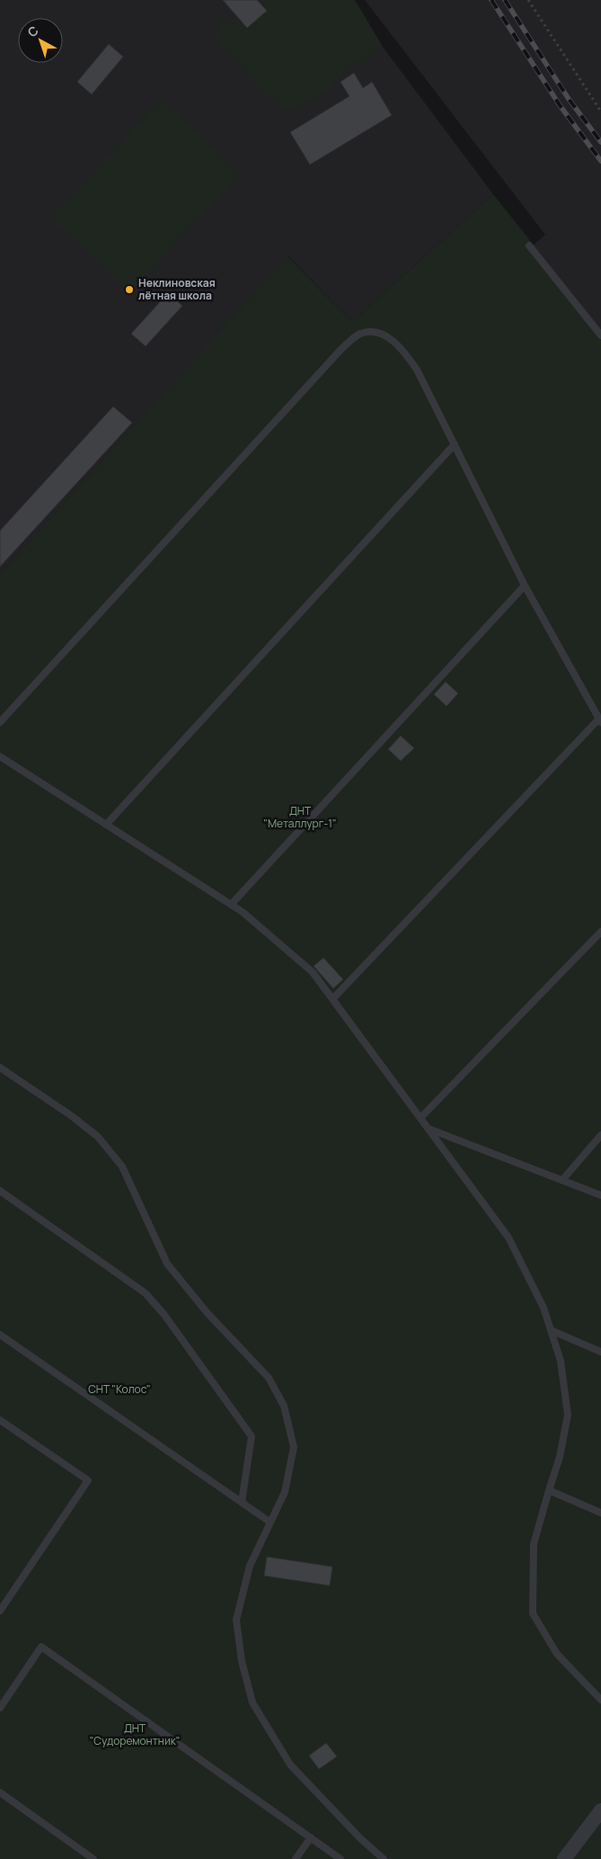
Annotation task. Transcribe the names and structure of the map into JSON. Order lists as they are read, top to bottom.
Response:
{
  "parks": ["ДНТ \"Металлург-1\"", "СНТ \"Колос\"", "ДНТ \"Судоремонтник\""],
  "places": ["Неклиновская лётная школа"],
  "north": "top left"
}
